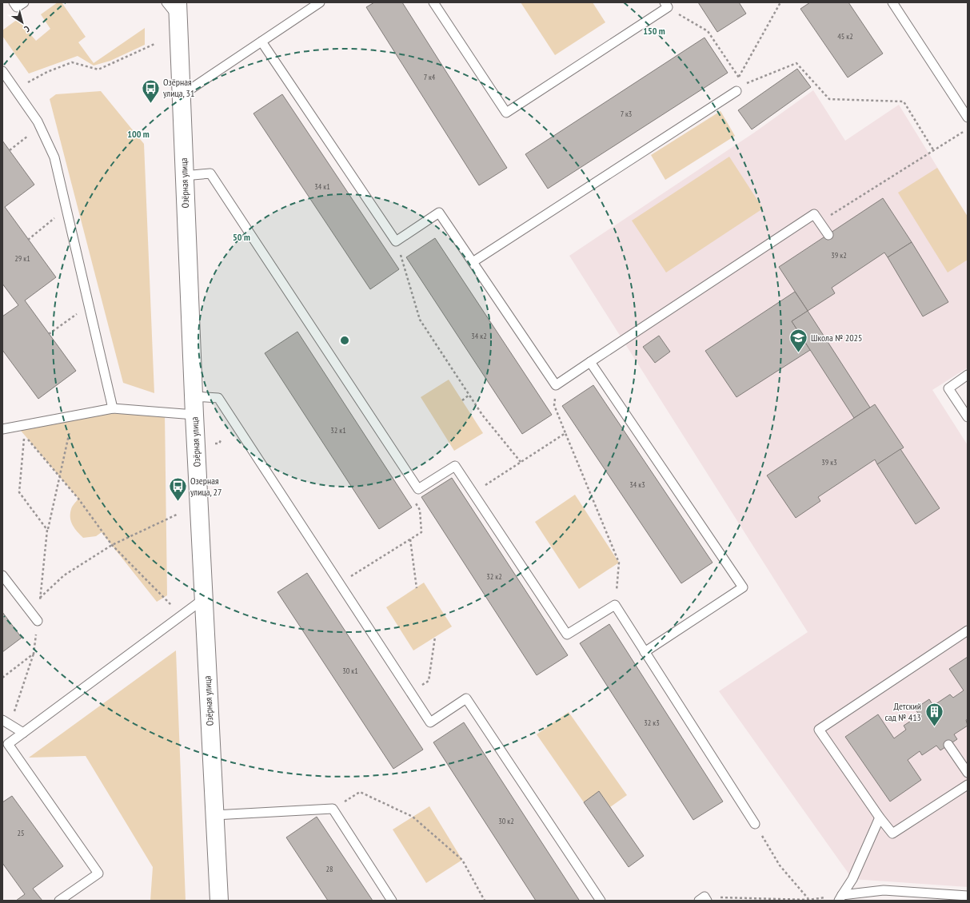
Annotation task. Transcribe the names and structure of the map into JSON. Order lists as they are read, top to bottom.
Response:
{
  "streets": {
    "street": ["Озёрная улица"]
  },
  "places": {
    "bus stop": ["Озёрная улица, 31", "Озерная улица, 27"],
    "school or university": ["Школа № 2025"],
    "building": ["Детский сад № 413"]
  },
  "house_numbers": [
    "45 к2",
    "7 к4",
    "7 к3",
    "34 к1",
    "39 к2",
    "29 к1",
    "34 к2",
    "32 к1",
    "39 к3",
    "34 к3",
    "32 к2",
    "30 к1",
    "32 к3",
    "30 к2",
    "25",
    "28"
  ],
  "north": "bottom right",
  "rings": ["150 m", "100 m", "50 m"]
}
